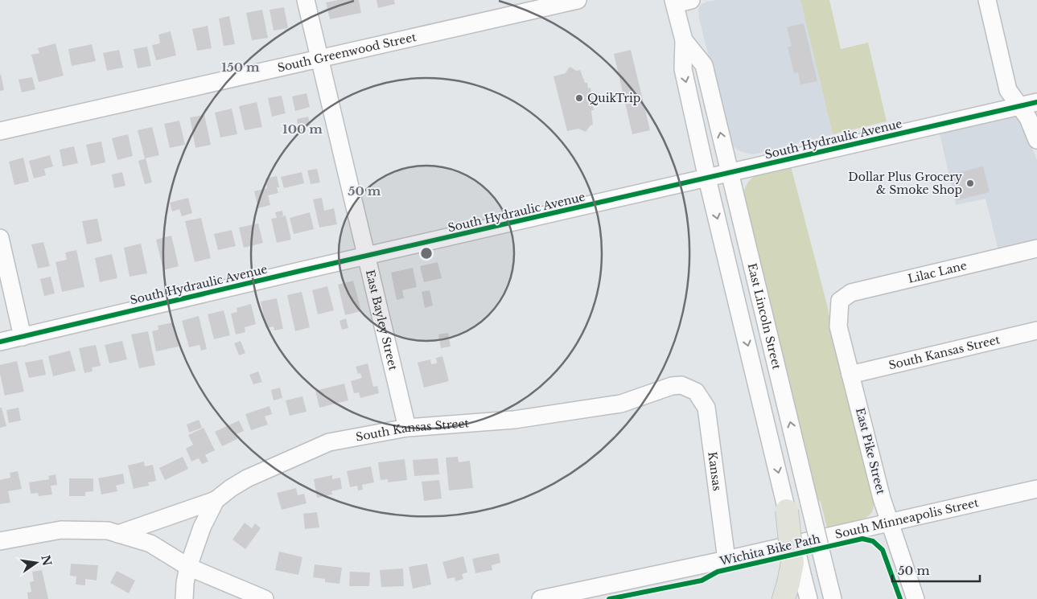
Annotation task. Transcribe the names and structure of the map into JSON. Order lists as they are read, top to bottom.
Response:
{
  "streets": {
    "street": [
      "South Greenwood Street",
      "South Hydraulic Avenue",
      "Lilac Lane",
      "East Lincoln Street",
      "East Bayley Street",
      "South Kansas Street",
      "East Pike Street",
      "Kansas",
      "South Minneapolis Street"
    ],
    "cycle path": ["Wichita Bike Path"]
  },
  "crossings": [
    ["South Greenwood Street", "East Bayley Street"],
    ["South Hydraulic Avenue", "East Lincoln Street"],
    ["South Hydraulic Avenue", "East Bayley Street"],
    ["Lilac Lane", "East Pike Street"],
    ["East Bayley Street", "South Kansas Street"],
    ["South Kansas Street", "East Pike Street"],
    ["South Kansas Street", "Kansas"],
    ["East Pike Street", "South Minneapolis Street"],
    ["Kansas", "South Minneapolis Street"]
  ],
  "places": ["QuikTrip", "Dollar Plus Grocery & Smoke Shop"],
  "scale_bar": "50 m",
  "north": "right",
  "rings": ["150 m", "100 m", "50 m"]
}
